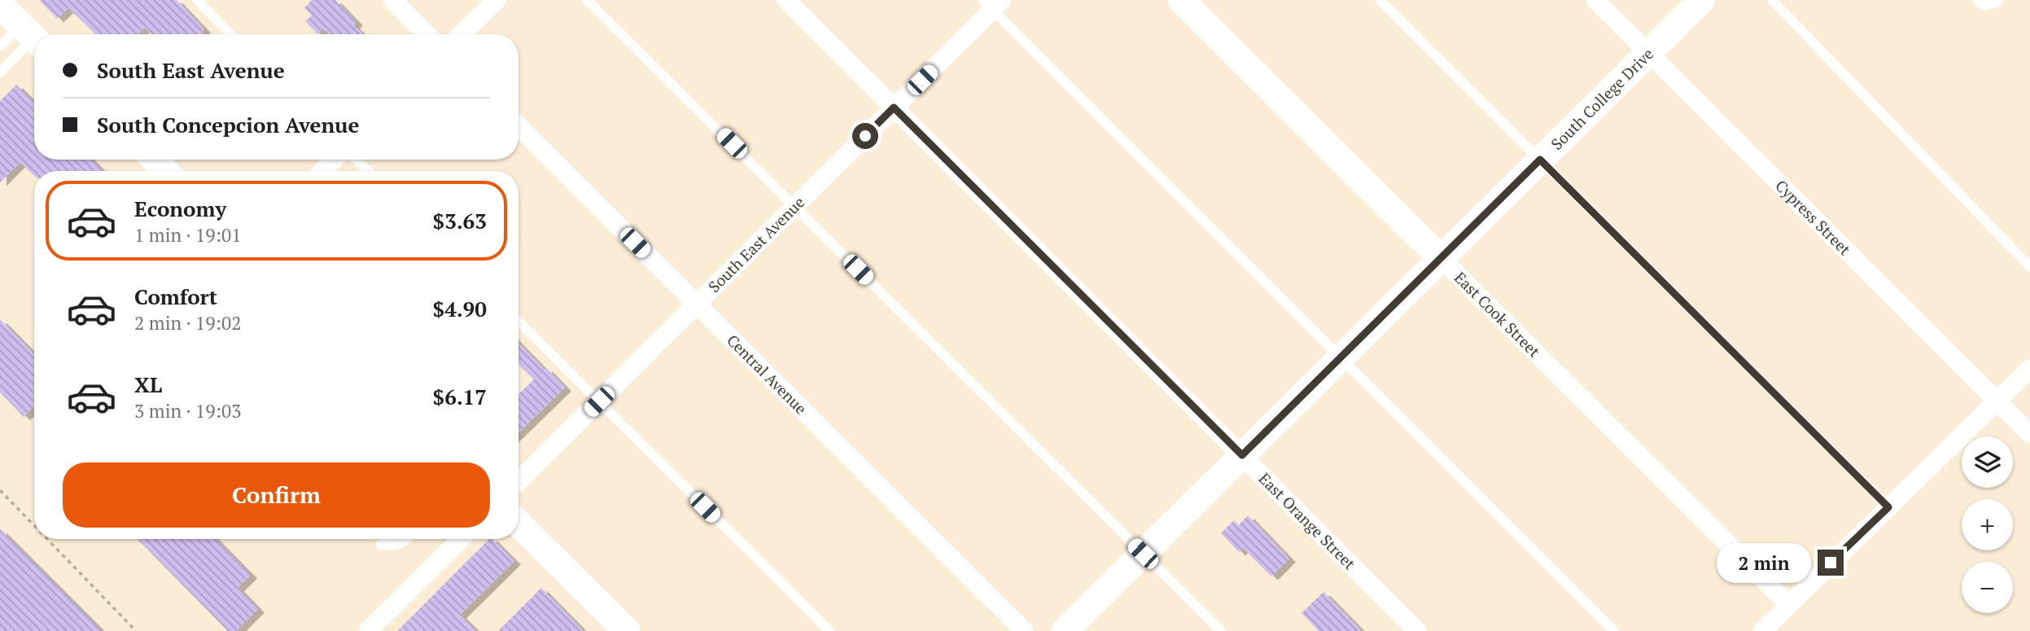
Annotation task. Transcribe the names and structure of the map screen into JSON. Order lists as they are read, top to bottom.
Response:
{
  "streets": {
    "street": [
      "South College Drive",
      "Cypress Street",
      "South East Avenue",
      "East Cook Street",
      "Central Avenue",
      "East Orange Street"
    ]
  },
  "crossings": [
    ["South College Drive", "Cypress Street"],
    ["South College Drive", "East Cook Street"],
    ["South College Drive", "East Orange Street"],
    ["South East Avenue", "Central Avenue"],
    ["South East Avenue", "East Orange Street"]
  ],
  "page": {
    "banner": ["South East Avenue", "South Concepcion Avenue"],
    "list": [
      {
        "name": "Economy",
        "note": "1 min · 19:01",
        "value": "$3.63"
      },
      {
        "name": "Comfort",
        "note": "2 min · 19:02",
        "value": "$4.90"
      },
      {
        "name": "XL",
        "note": "3 min · 19:03",
        "value": "$6.17"
      }
    ],
    "map_buttons": ["+", "−"],
    "buttons": "Confirm",
    "bubble": "2 min"
  }
}
